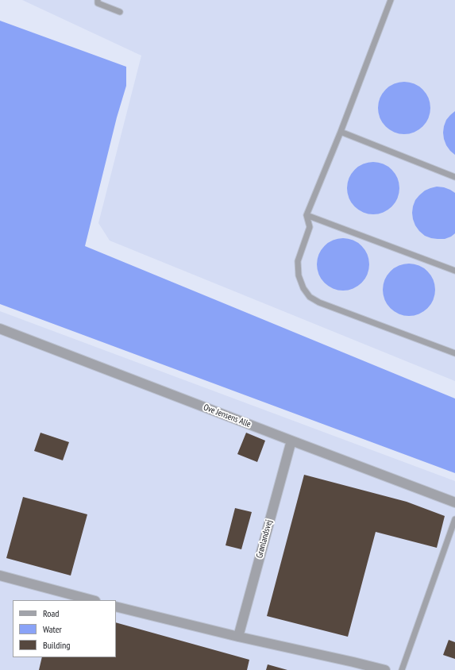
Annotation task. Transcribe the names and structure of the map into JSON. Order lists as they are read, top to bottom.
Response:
{
  "streets": {
    "street": ["Ove Jensens Alle", "Grønlandsvej"]
  },
  "crossings": [
    ["Ove Jensens Alle", "Grønlandsvej"]
  ],
  "legend": ["Road", "Water", "Building"]
}
